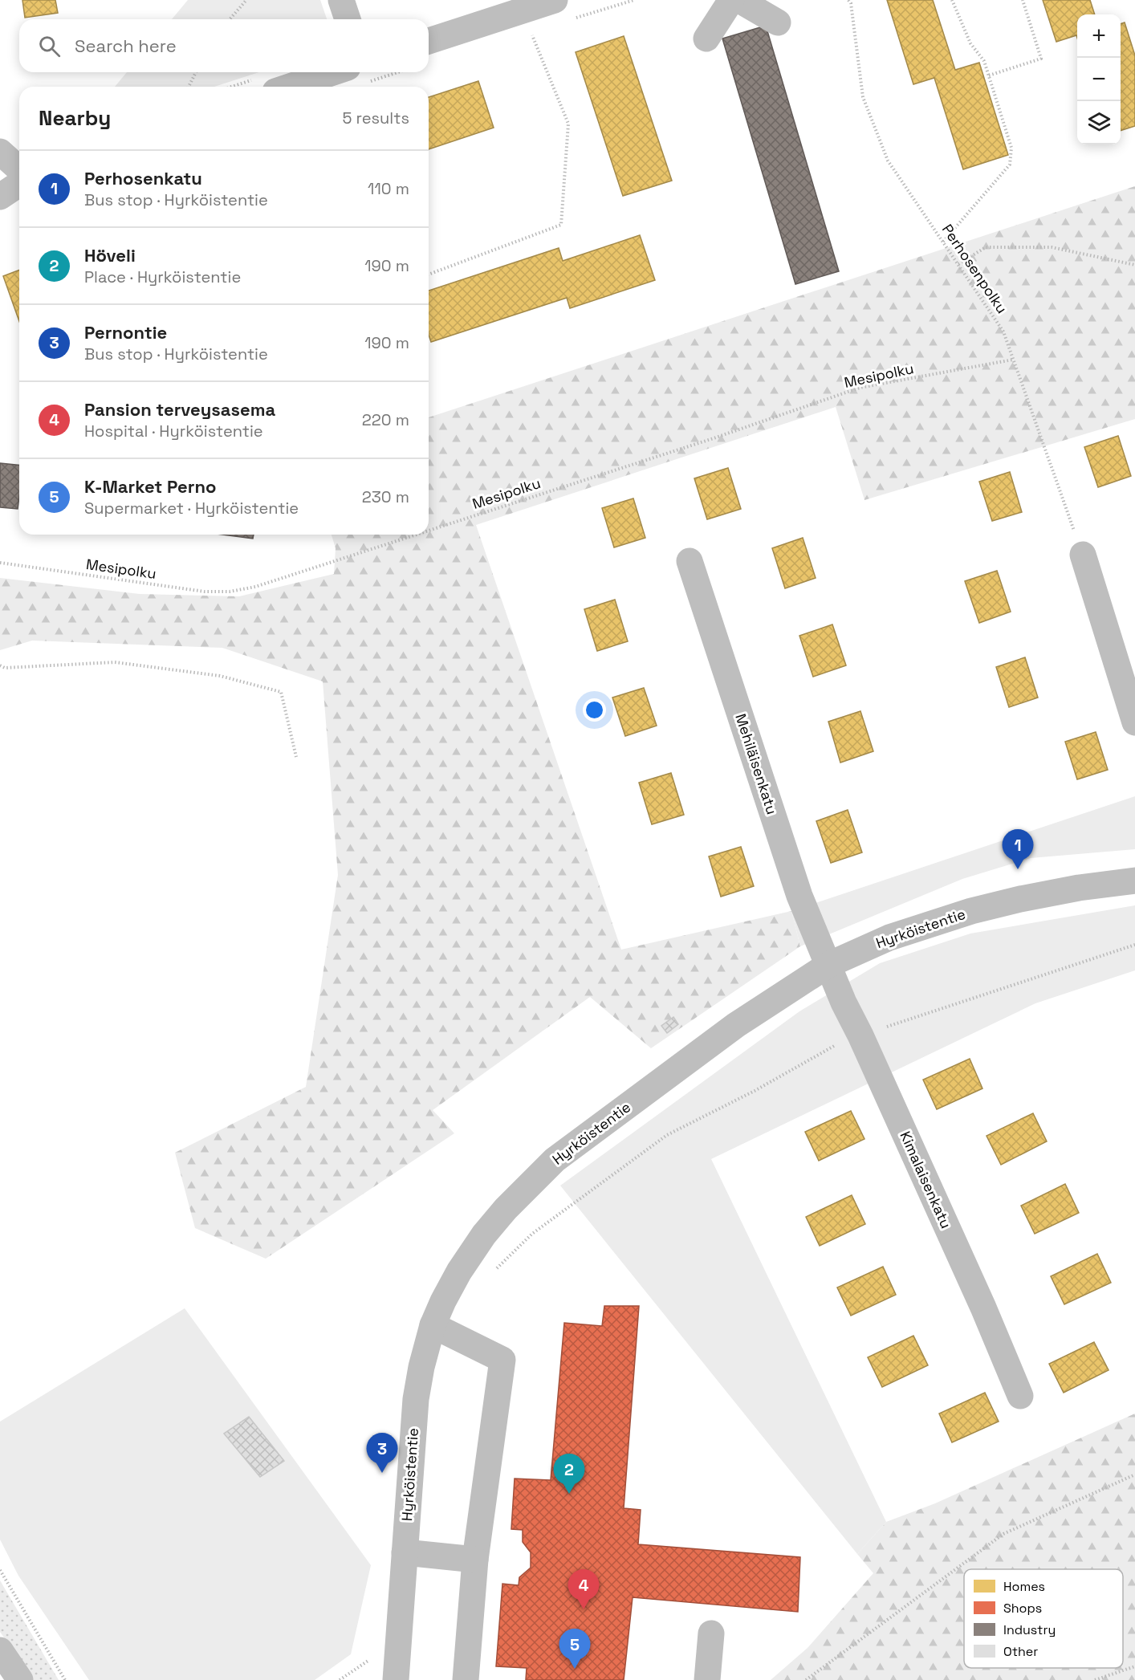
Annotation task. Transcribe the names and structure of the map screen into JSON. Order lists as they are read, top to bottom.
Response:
{
  "streets": {
    "street": ["Mehiläisenkatu", "Hyrköistentie", "Kimalaisenkatu"],
    "path": ["Perhosenpolku", "Mesipolku"]
  },
  "crossings": [
    ["Perhosenpolku", "Mesipolku"],
    ["Mehiläisenkatu", "Hyrköistentie"],
    ["Mehiläisenkatu", "Kimalaisenkatu"],
    ["Hyrköistentie", "Kimalaisenkatu"]
  ],
  "legend": [
    "Homes",
    "Shops",
    "Industry",
    "Other"
  ],
  "page": {
    "map_buttons": ["+", "−"],
    "search": "Search here",
    "heading": ["Nearby", "5 results"],
    "list": [
      {
        "mark": "1",
        "name": "Perhosenkatu",
        "note": "Bus stop · Hyrköistentie",
        "value": "110 m"
      },
      {
        "mark": "2",
        "name": "Höveli",
        "note": "Place · Hyrköistentie",
        "value": "190 m"
      },
      {
        "mark": "3",
        "name": "Pernontie",
        "note": "Bus stop · Hyrköistentie",
        "value": "190 m"
      },
      {
        "mark": "4",
        "name": "Pansion terveysasema",
        "note": "Hospital · Hyrköistentie",
        "value": "220 m"
      },
      {
        "mark": "5",
        "name": "K-Market Perno",
        "note": "Supermarket · Hyrköistentie",
        "value": "230 m"
      }
    ],
    "pins": [
      "1",
      "3",
      "2",
      "4",
      "5"
    ]
  }
}
